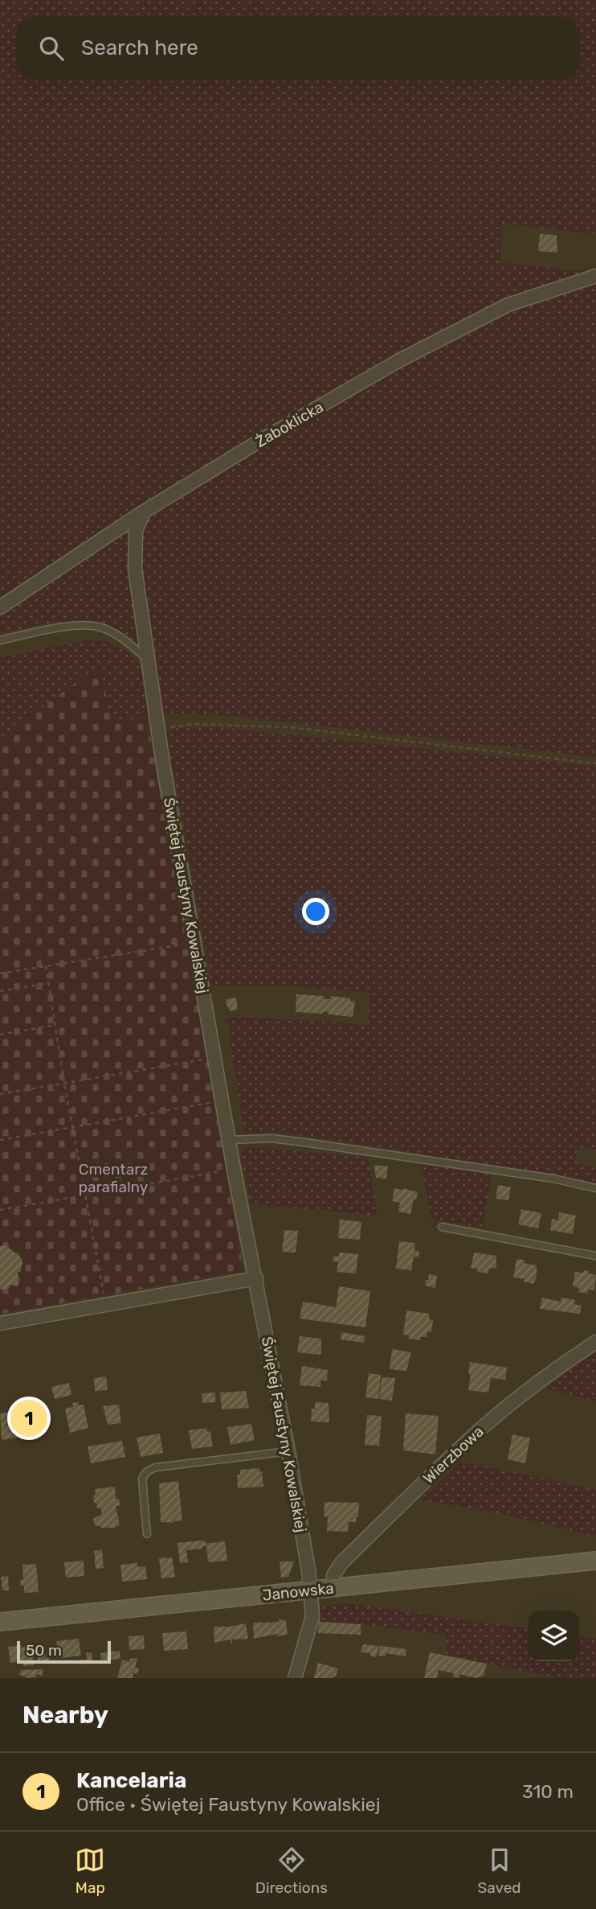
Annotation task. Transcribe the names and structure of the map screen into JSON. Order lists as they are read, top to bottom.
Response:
{
  "streets": {
    "main road": ["Janowska"],
    "street": ["Żaboklicka", "Świętej Faustyny Kowalskiej", "Wierzbowa"]
  },
  "crossings": [
    ["Żaboklicka", "Świętej Faustyny Kowalskiej"],
    ["Świętej Faustyny Kowalskiej", "Janowska"],
    ["Wierzbowa", "Janowska"]
  ],
  "parks": ["Cmentarz parafialny"],
  "scale_bar": "50 m",
  "page": {
    "search": "Search here",
    "pins": "1",
    "scale": "50 m",
    "heading": "Nearby",
    "list": [
      {
        "mark": "1",
        "name": "Kancelaria",
        "note": "Office · Świętej Faustyny Kowalskiej",
        "value": "310 m"
      }
    ],
    "nav": ["Map", "Directions", "Saved"]
  }
}
